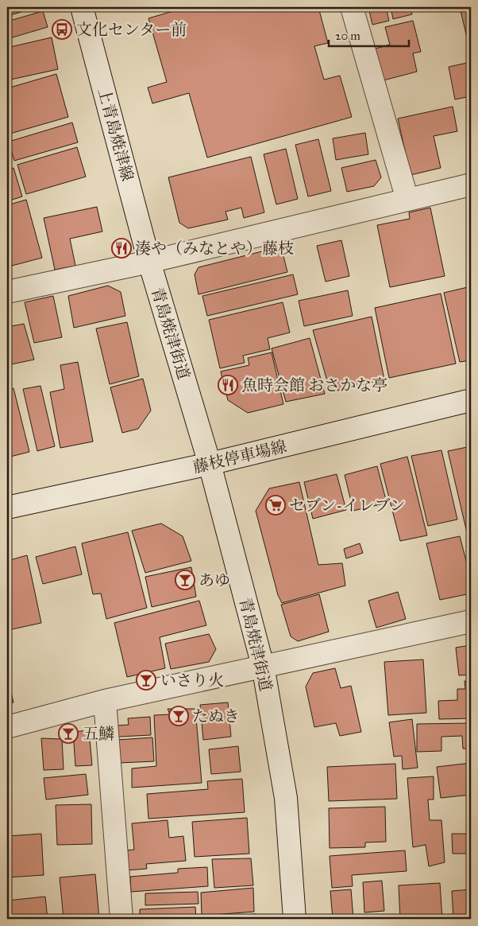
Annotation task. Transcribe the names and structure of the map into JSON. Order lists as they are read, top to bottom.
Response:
{
  "streets": {
    "main road": ["上青島焼津線", "青島焼津街道", "藤枝停車場線"]
  },
  "crossings": [
    ["上青島焼津線", "青島焼津街道"],
    ["青島焼津街道", "藤枝停車場線"]
  ],
  "places": {
    "bus stop": ["文化センター前"],
    "restaurant": ["湊や（みなとや）藤枝", "魚時会館 おさかな亭"],
    "supermarket": ["セブン-イレブン"],
    "bar": [
      "あゆ",
      "いさり火",
      "たぬき",
      "五鱗"
    ]
  },
  "scale_bar": "20 m"
}
